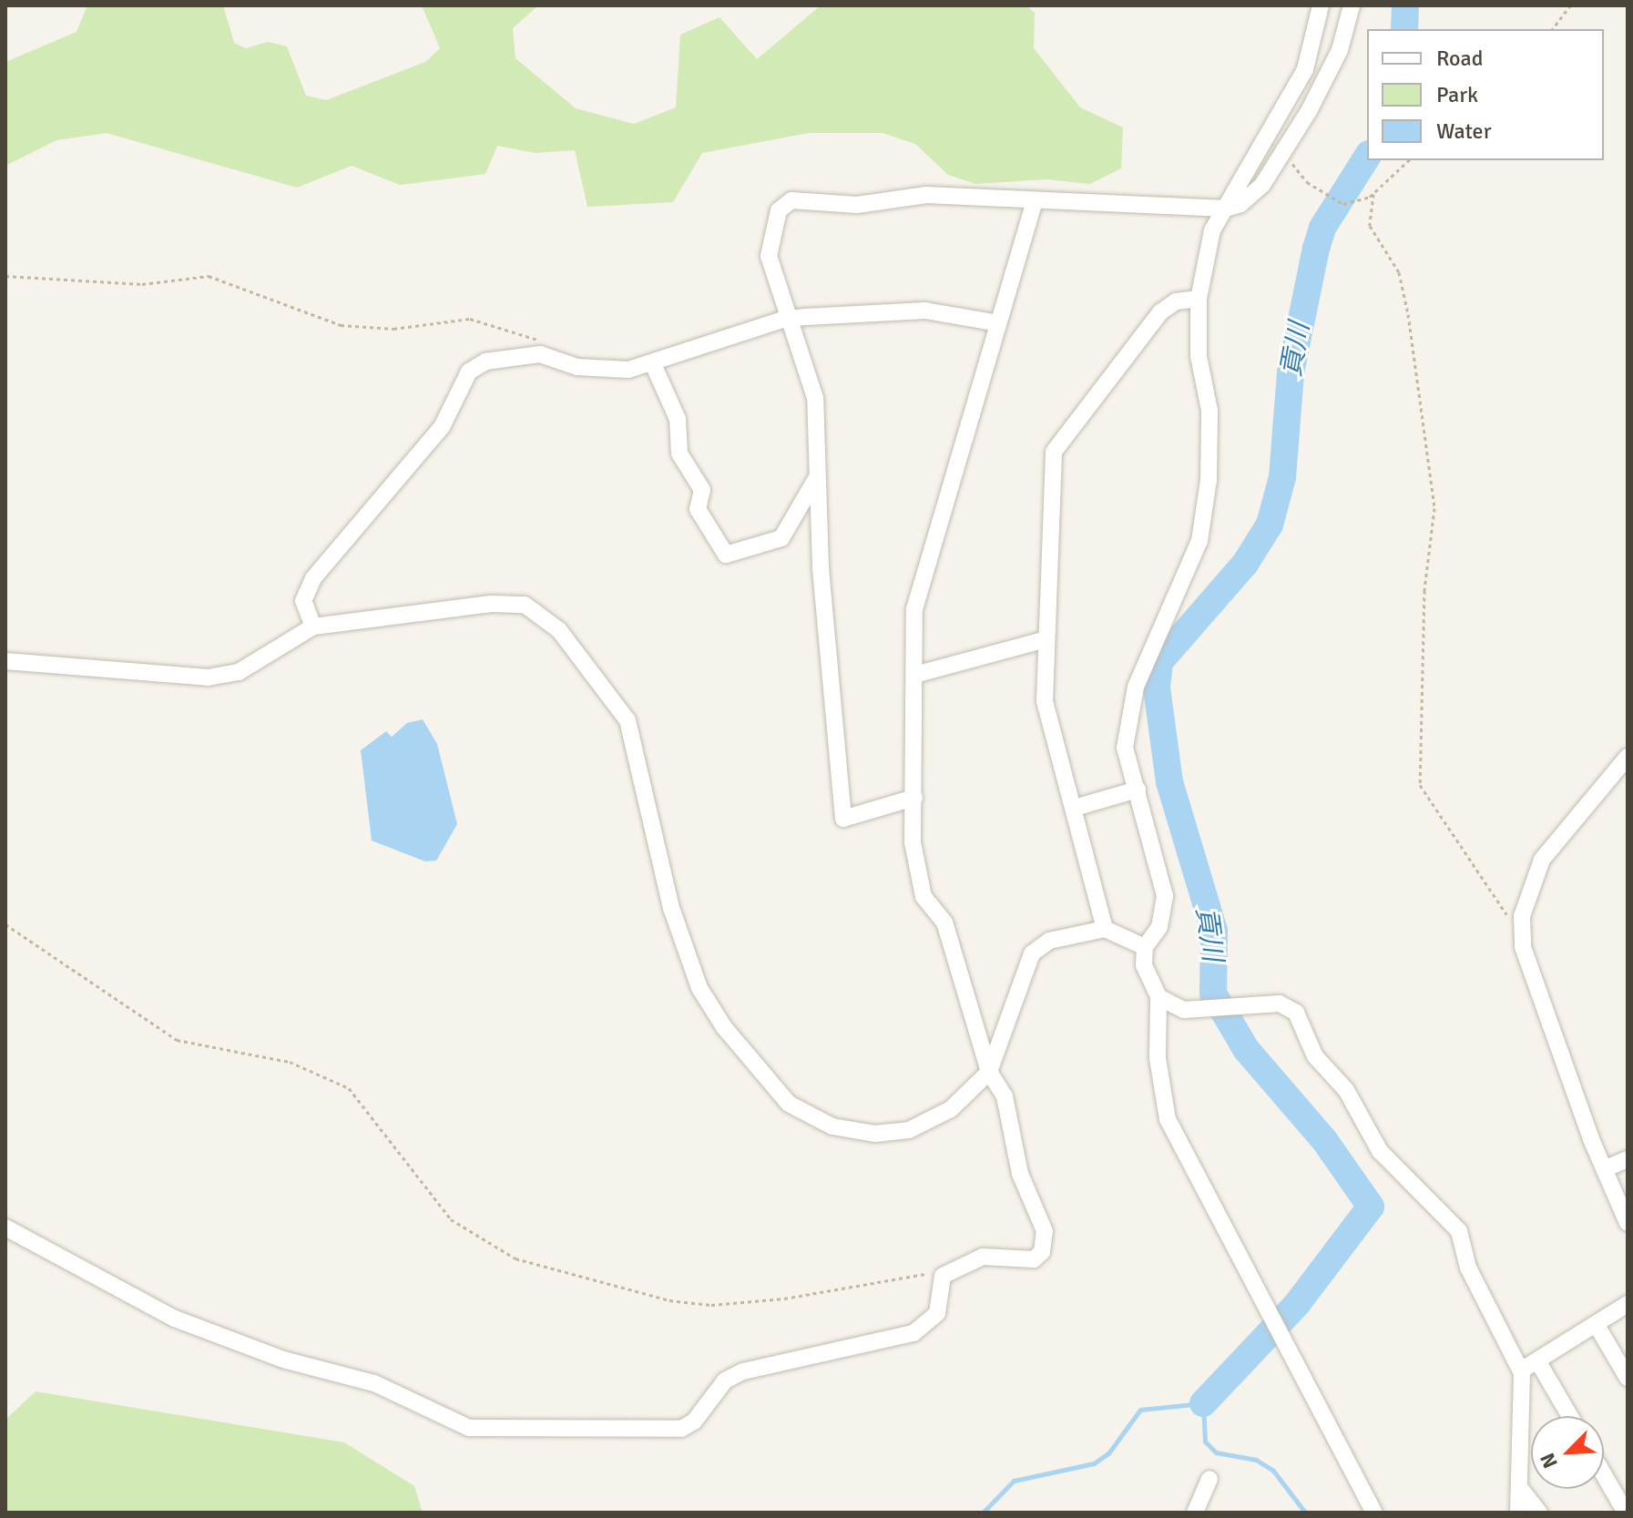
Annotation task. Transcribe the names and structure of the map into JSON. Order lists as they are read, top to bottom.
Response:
{
  "water": ["貢川"],
  "legend": ["Road", "Park", "Water"],
  "north": "bottom left"
}
